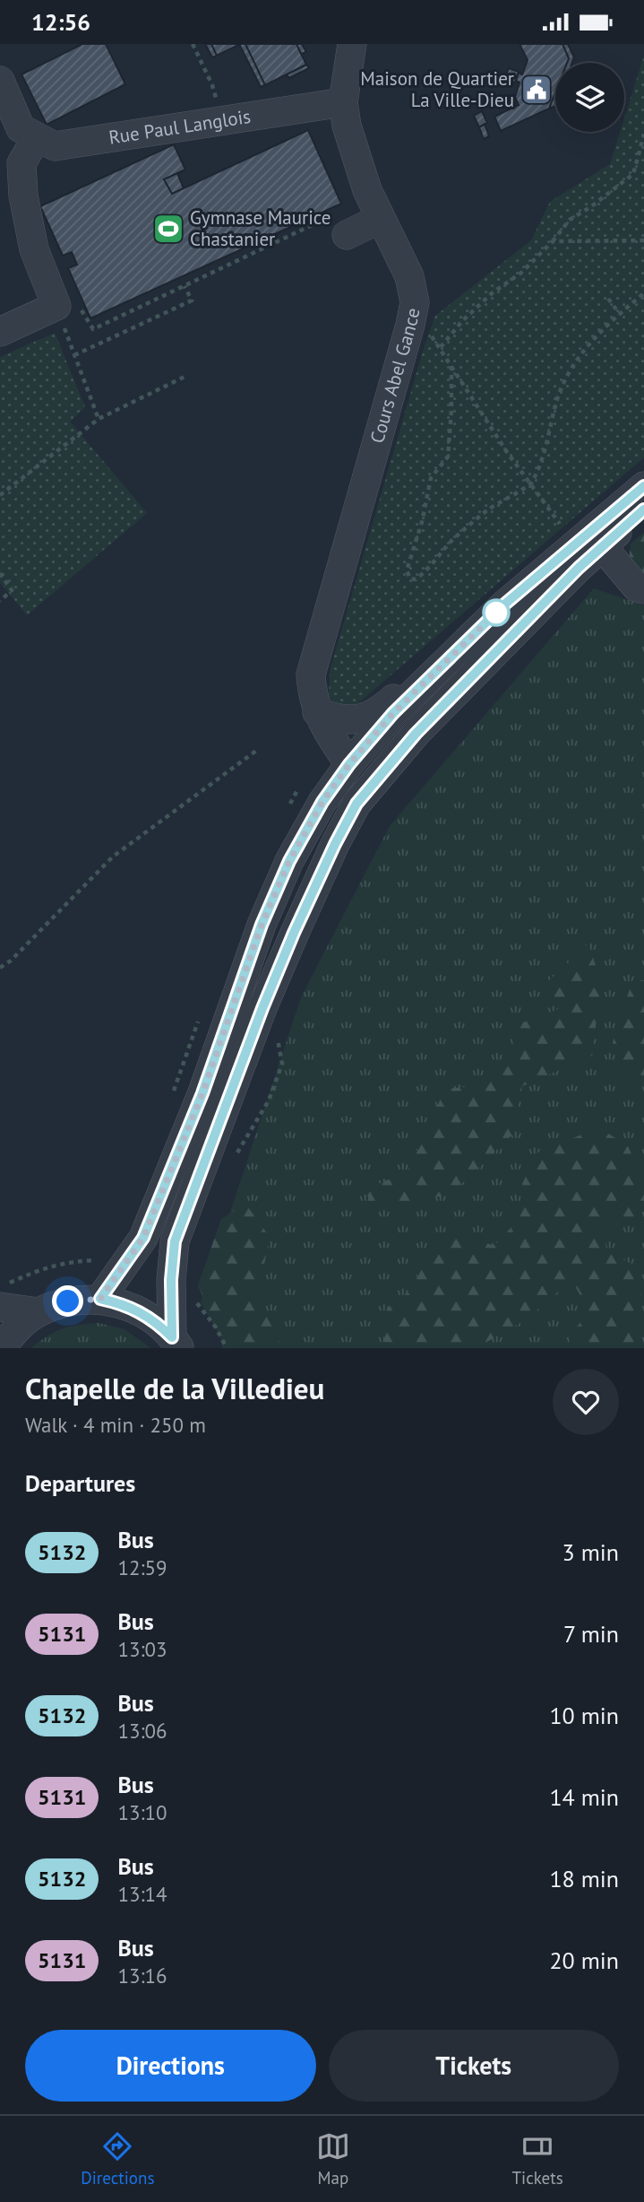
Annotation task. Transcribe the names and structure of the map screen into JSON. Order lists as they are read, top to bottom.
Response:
{
  "streets": {
    "street": ["Rue Paul Langlois", "Cours Abel Gance"]
  },
  "crossings": [
    ["Rue Paul Langlois", "Cours Abel Gance"]
  ],
  "places": {
    "public building": ["Maison de Quartier La Ville-Dieu"],
    "sports": ["Gymnase Maurice Chastanier"]
  },
  "lines": ["bus line 5132"],
  "page": {
    "status": "12:56",
    "heading": [
      ["Chapelle de la Villedieu", "Walk · 4 min · 250 m"],
      "Departures"
    ],
    "list": [
      {
        "mark": "5132",
        "name": "Bus",
        "note": "12:59",
        "value": "3 min"
      },
      {
        "mark": "5131",
        "name": "Bus",
        "note": "13:03",
        "value": "7 min"
      },
      {
        "mark": "5132",
        "name": "Bus",
        "note": "13:06",
        "value": "10 min"
      },
      {
        "mark": "5131",
        "name": "Bus",
        "note": "13:10",
        "value": "14 min"
      },
      {
        "mark": "5132",
        "name": "Bus",
        "note": "13:14",
        "value": "18 min"
      },
      {
        "mark": "5131",
        "name": "Bus",
        "note": "13:16",
        "value": "20 min"
      }
    ],
    "buttons": ["Directions", "Tickets"],
    "tabs": ["Directions", "Map", "Tickets"]
  }
}
